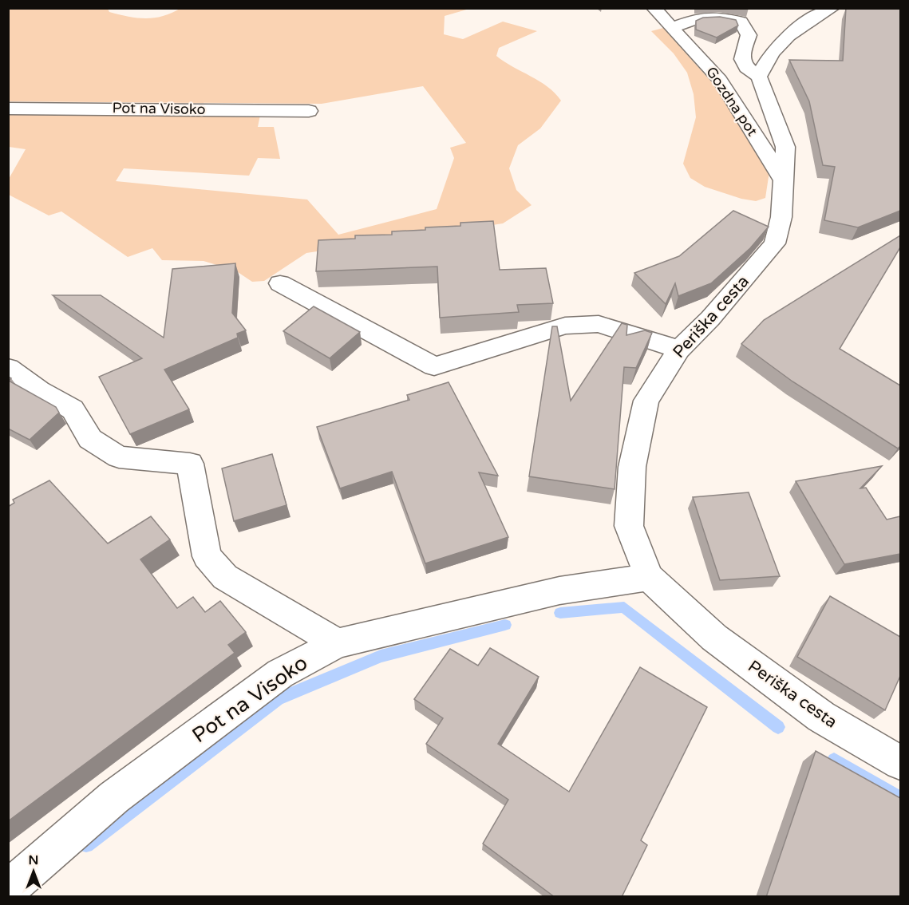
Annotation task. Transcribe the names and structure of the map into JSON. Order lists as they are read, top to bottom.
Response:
{
  "streets": {
    "street": ["Gozdna pot", "Pot na Visoko", "Periška cesta"]
  },
  "crossings": [
    ["Gozdna pot", "Periška cesta"],
    ["Pot na Visoko", "Periška cesta"]
  ],
  "north": "top"
}
